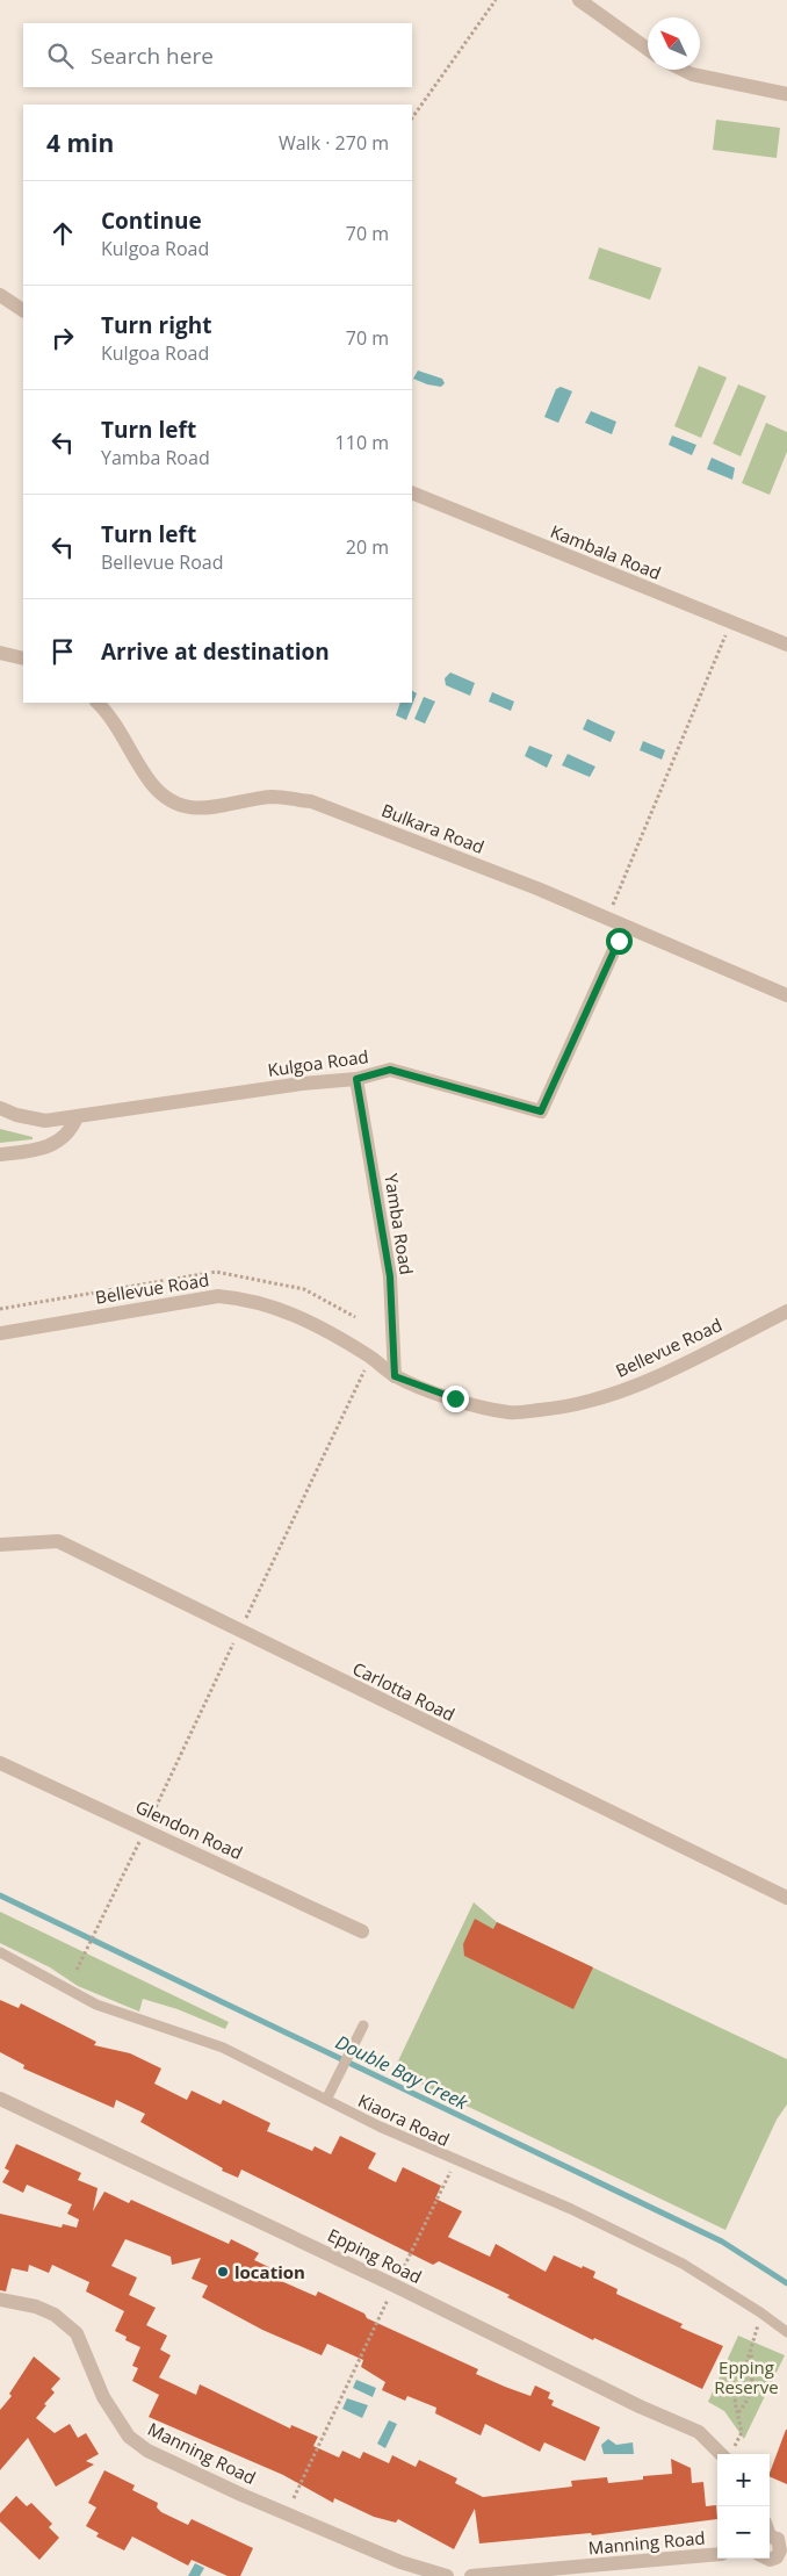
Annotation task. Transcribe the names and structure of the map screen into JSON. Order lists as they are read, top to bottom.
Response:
{
  "streets": {
    "street": [
      "Kambala Road",
      "Bulkara Road",
      "Kulgoa Road",
      "Yamba Road",
      "Bellevue Road",
      "Carlotta Road",
      "Glendon Road",
      "Epping Road",
      "Manning Road"
    ],
    "lane": ["Kiaora Road"]
  },
  "crossings": [
    ["Bulkara Road", "Kulgoa Road"],
    ["Kulgoa Road", "Yamba Road"],
    ["Yamba Road", "Bellevue Road"]
  ],
  "water": ["Double Bay Creek"],
  "parks": ["Epping Reserve"],
  "places": ["location"],
  "north": "top left",
  "page": {
    "search": "Search here",
    "heading": ["4 min", "Walk · 270 m"],
    "list": [
      ["Continue", "Kulgoa Road", "70 m"],
      ["Turn right", "Kulgoa Road", "70 m"],
      ["Turn left", "Yamba Road", "110 m"],
      ["Turn left", "Bellevue Road", "20 m"],
      "Arrive at destination"
    ],
    "map_buttons": ["+", "−"]
  }
}
